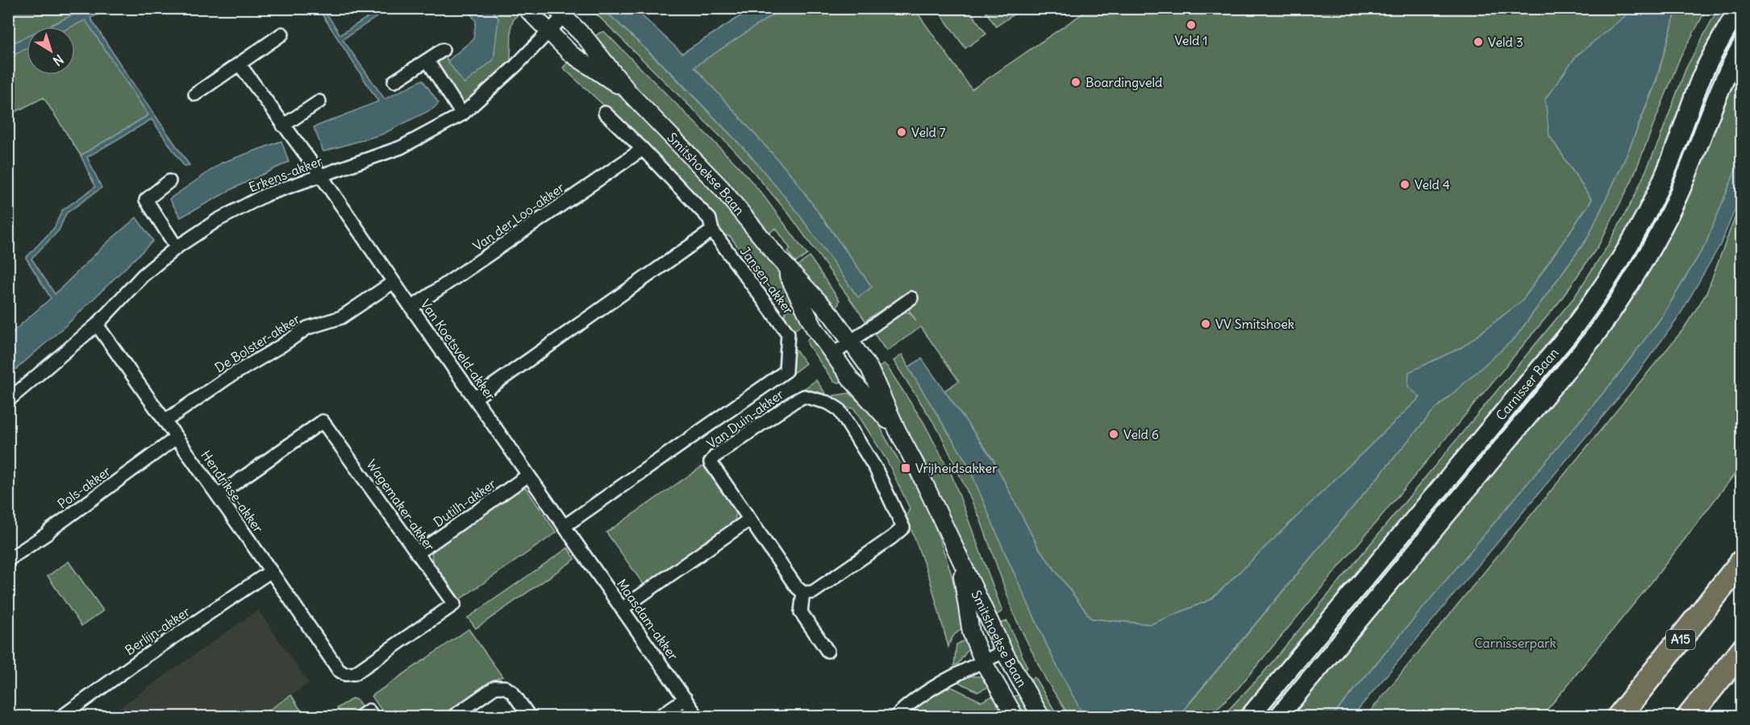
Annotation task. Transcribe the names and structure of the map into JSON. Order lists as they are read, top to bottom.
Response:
{
  "streets": {
    "highway": ["A15"],
    "main road": ["Carnisser Baan"],
    "street": [
      "Erkens-akker",
      "Smitshoekse Baan",
      "Van der Loo-akker",
      "Jansen-akker",
      "De Bolster-akker",
      "Van Koetsveld-akker",
      "Van Duin-akker",
      "Pols-akker",
      "Hendrikse-akker",
      "Dutilh-akker",
      "Wagemaker-akker",
      "Maasdam-akker",
      "Berlijn-akker"
    ]
  },
  "crossings": [
    ["Erkens-akker", "Smitshoekse Baan"],
    ["Erkens-akker", "Van Koetsveld-akker"],
    ["Erkens-akker", "Hendrikse-akker"],
    ["Van der Loo-akker", "Van Koetsveld-akker"],
    ["Jansen-akker", "Van Koetsveld-akker"],
    ["De Bolster-akker", "Van Koetsveld-akker"],
    ["De Bolster-akker", "Hendrikse-akker"],
    ["Van Koetsveld-akker", "Dutilh-akker"],
    ["Van Koetsveld-akker", "Maasdam-akker"],
    ["Pols-akker", "Hendrikse-akker"],
    ["Hendrikse-akker", "Wagemaker-akker"],
    ["Hendrikse-akker", "Berlijn-akker"],
    ["Dutilh-akker", "Wagemaker-akker"]
  ],
  "parks": ["Carnisserpark"],
  "places": {
    "other": [
      "Veld 1",
      "Veld 3",
      "Boardingveld",
      "Veld 7",
      "Veld 4",
      "VV Smitshoek",
      "Veld 6"
    ],
    "transit": ["Vrijheidsakker"]
  },
  "north": "bottom right"
}
